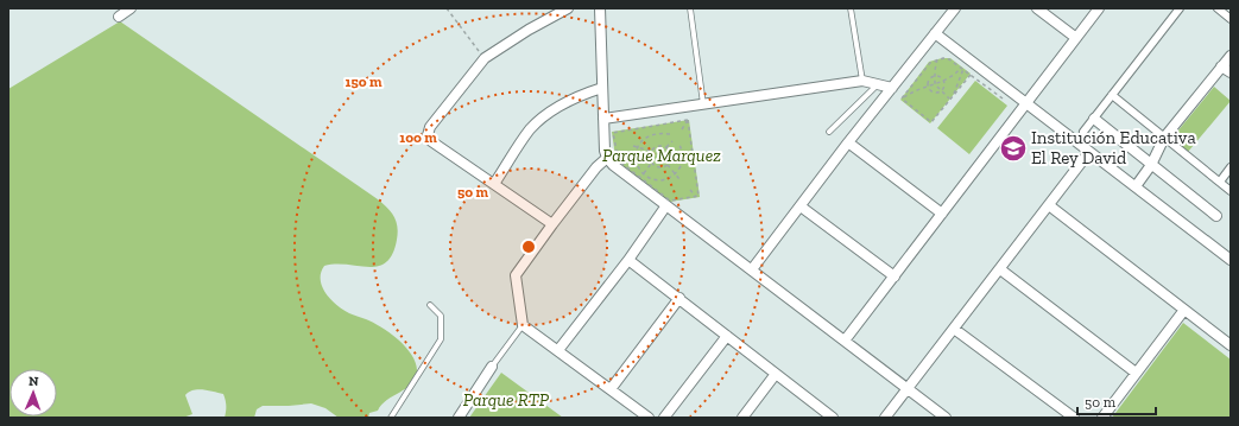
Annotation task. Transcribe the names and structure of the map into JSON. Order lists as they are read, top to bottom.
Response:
{
  "parks": ["Parque Marquez", "Parque RTP"],
  "places": {
    "school or university": ["Institución Educativa El Rey David"]
  },
  "scale_bar": "50 m",
  "north": "top",
  "rings": ["150 m", "100 m", "50 m"]
}
